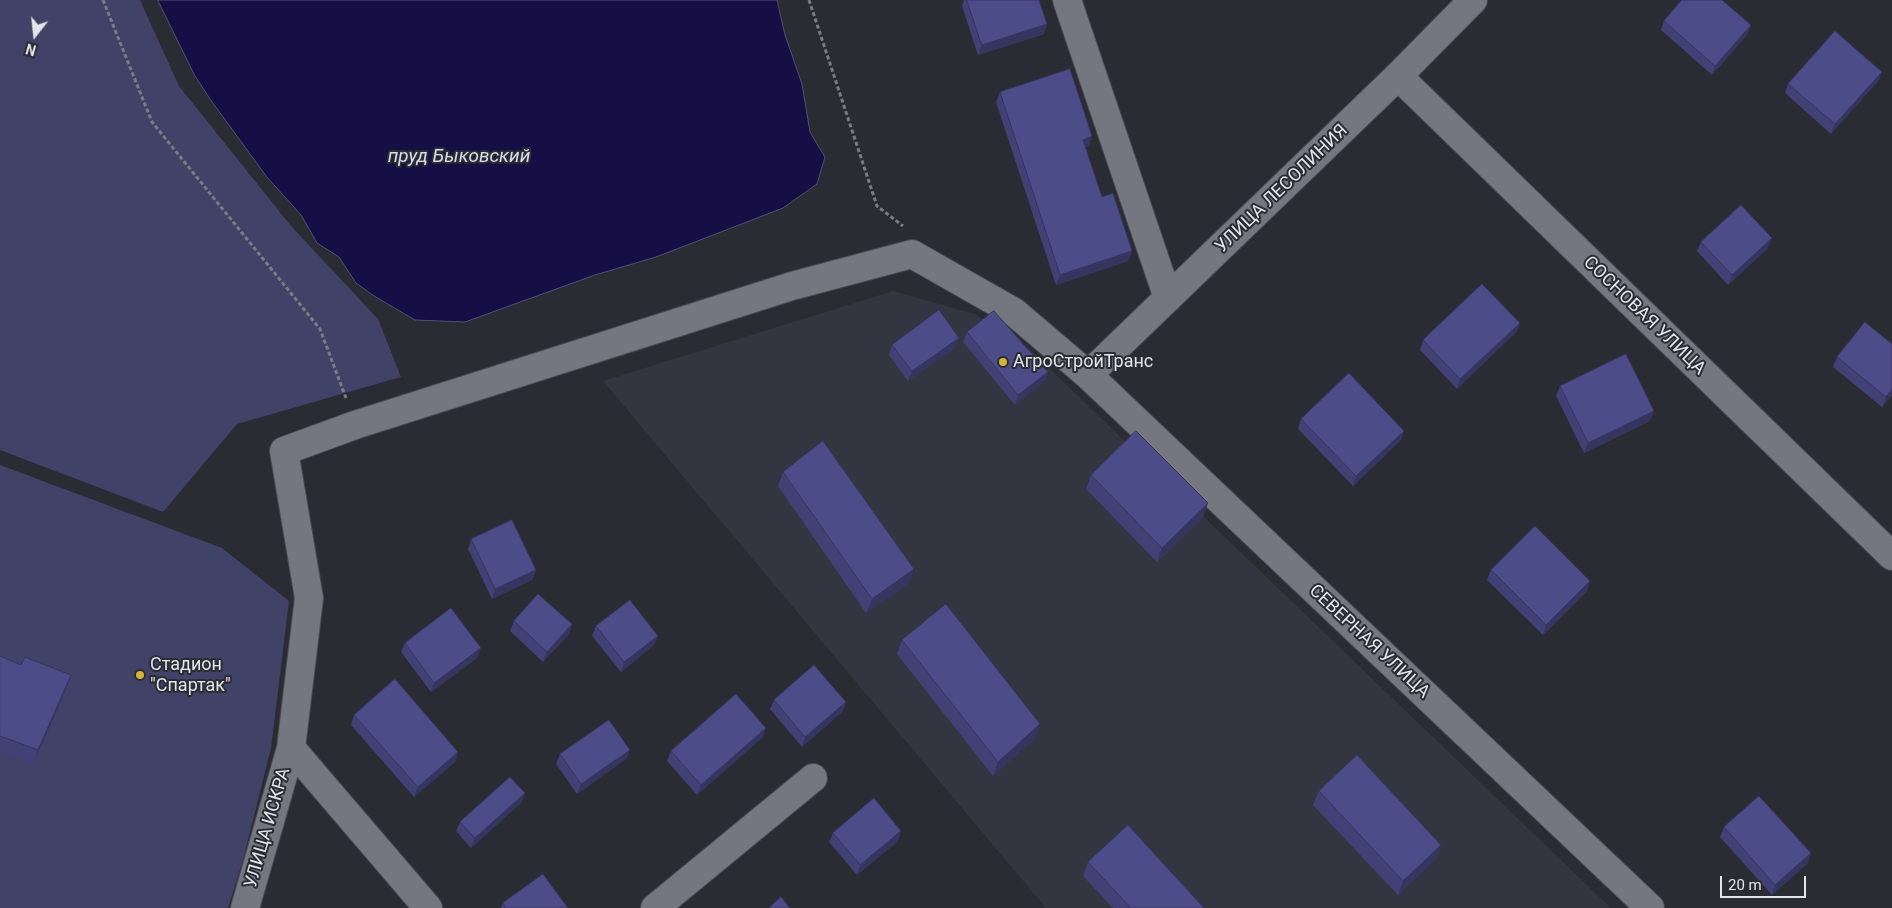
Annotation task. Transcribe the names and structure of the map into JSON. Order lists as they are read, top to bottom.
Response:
{
  "streets": {
    "street": [
      "УЛИЦА ЛЕСОЛИНИЯ",
      "СОСНОВАЯ УЛИЦА",
      "СЕВЕРНАЯ УЛИЦА",
      "УЛИЦА ИСКРА"
    ]
  },
  "crossings": [
    ["УЛИЦА ЛЕСОЛИНИЯ", "СОСНОВАЯ УЛИЦА"],
    ["УЛИЦА ЛЕСОЛИНИЯ", "СЕВЕРНАЯ УЛИЦА"],
    ["СЕВЕРНАЯ УЛИЦА", "УЛИЦА ИСКРА"]
  ],
  "water": ["пруд Быковский"],
  "places": ["АгроСтройТранс", "Стадион \"Спартак\""],
  "scale_bar": "20 m",
  "north": "bottom"
}
